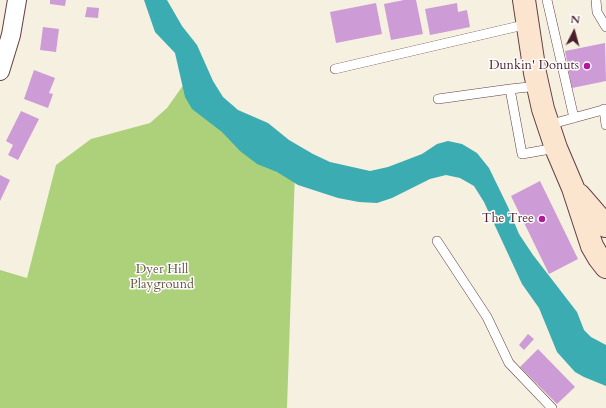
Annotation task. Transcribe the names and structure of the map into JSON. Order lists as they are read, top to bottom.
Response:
{
  "parks": ["Dyer Hill Playground"],
  "places": ["Dunkin' Donuts", "The Tree"],
  "north": "top"
}
